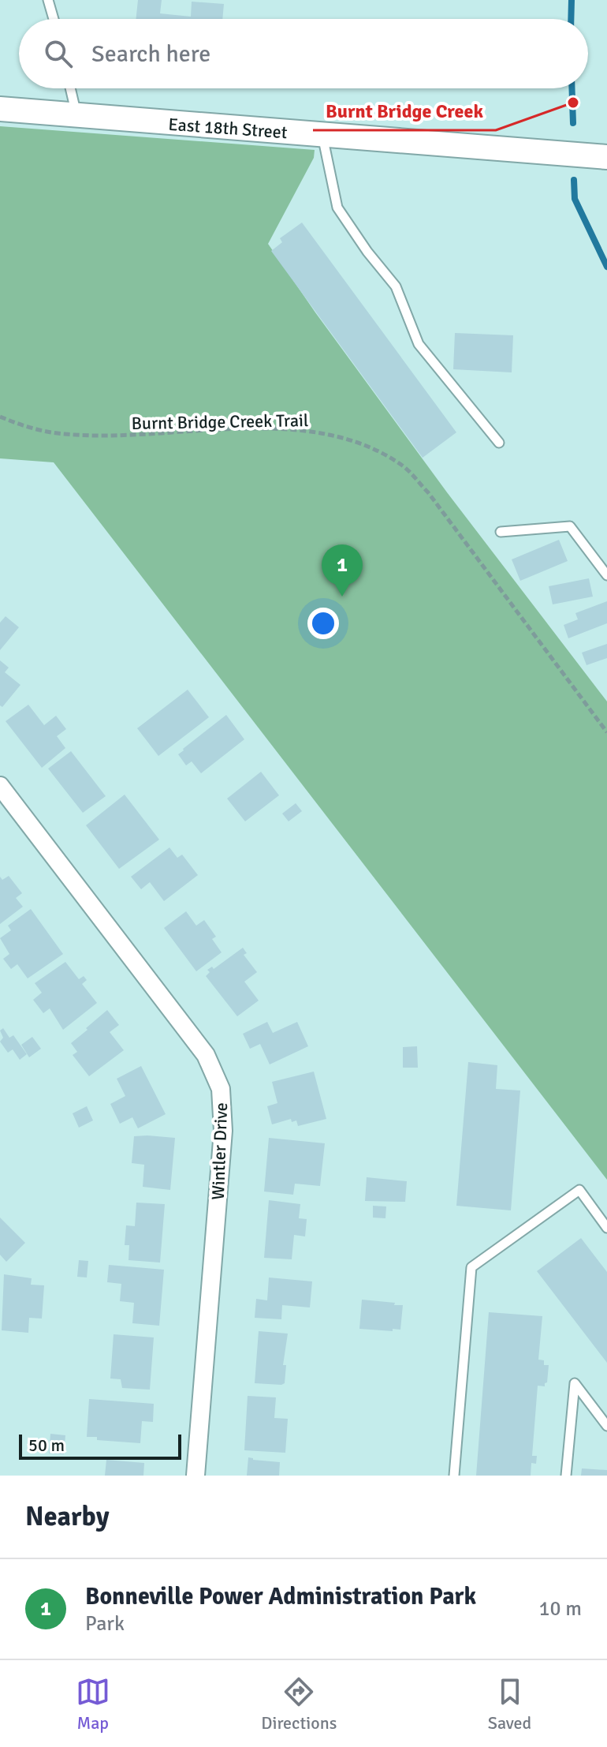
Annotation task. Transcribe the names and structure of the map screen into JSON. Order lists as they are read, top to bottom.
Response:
{
  "streets": {
    "street": ["East 18th Street", "Wintler Drive"],
    "path": ["Burnt Bridge Creek Trail"]
  },
  "places": ["Burnt Bridge Creek"],
  "scale_bar": "50 m",
  "page": {
    "search": "Search here",
    "pins": "1",
    "scale": "50 m",
    "heading": "Nearby",
    "list": [
      {
        "mark": "1",
        "name": "Bonneville Power Administration Park",
        "note": "Park",
        "value": "10 m"
      }
    ],
    "nav": ["Map", "Directions", "Saved"]
  }
}
